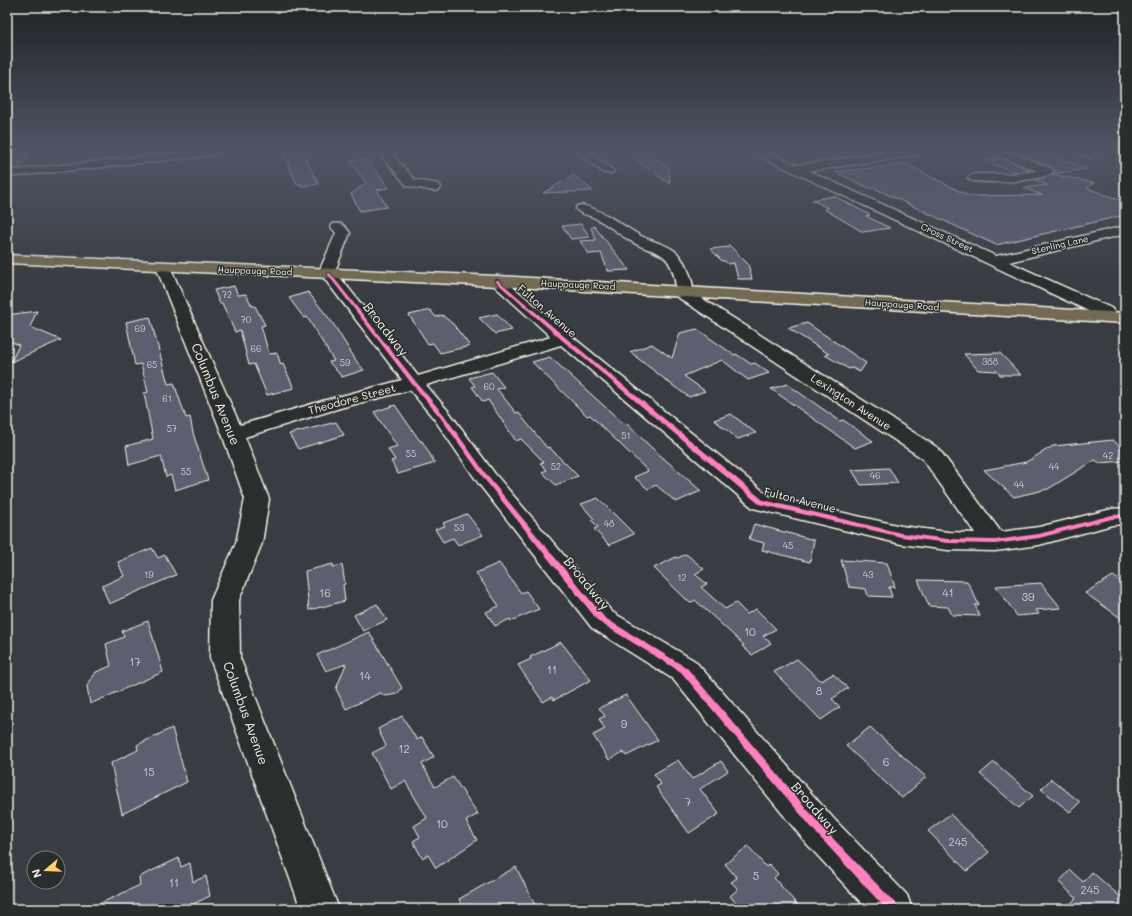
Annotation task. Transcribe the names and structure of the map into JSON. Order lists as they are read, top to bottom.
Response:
{
  "streets": {
    "main road": ["Hauppauge Road"],
    "street": [
      "Cross Street",
      "Sterling Lane",
      "Fulton Avenue",
      "Broadway",
      "Columbus Avenue",
      "Theodore Street",
      "Lexington Avenue"
    ]
  },
  "crossings": [
    ["Cross Street", "Sterling Lane"],
    ["Cross Street", "Hauppauge Road"],
    ["Hauppauge Road", "Fulton Avenue"],
    ["Hauppauge Road", "Broadway"],
    ["Hauppauge Road", "Columbus Avenue"],
    ["Hauppauge Road", "Lexington Avenue"],
    ["Fulton Avenue", "Theodore Street"],
    ["Fulton Avenue", "Lexington Avenue"],
    ["Broadway", "Theodore Street"],
    ["Columbus Avenue", "Theodore Street"]
  ],
  "house_numbers": [
    "72",
    "70",
    "69",
    "66",
    "388",
    "59",
    "65",
    "60",
    "61",
    "57",
    "51",
    "55",
    "42",
    "52",
    "44",
    "55",
    "46",
    "44",
    "48",
    "53",
    "45",
    "19",
    "43",
    "12",
    "16",
    "41",
    "39",
    "10",
    "17",
    "11",
    "14",
    "8",
    "9",
    "12",
    "6",
    "15",
    "7",
    "10",
    "245",
    "5",
    "11",
    "245"
  ],
  "north": "left"
}
